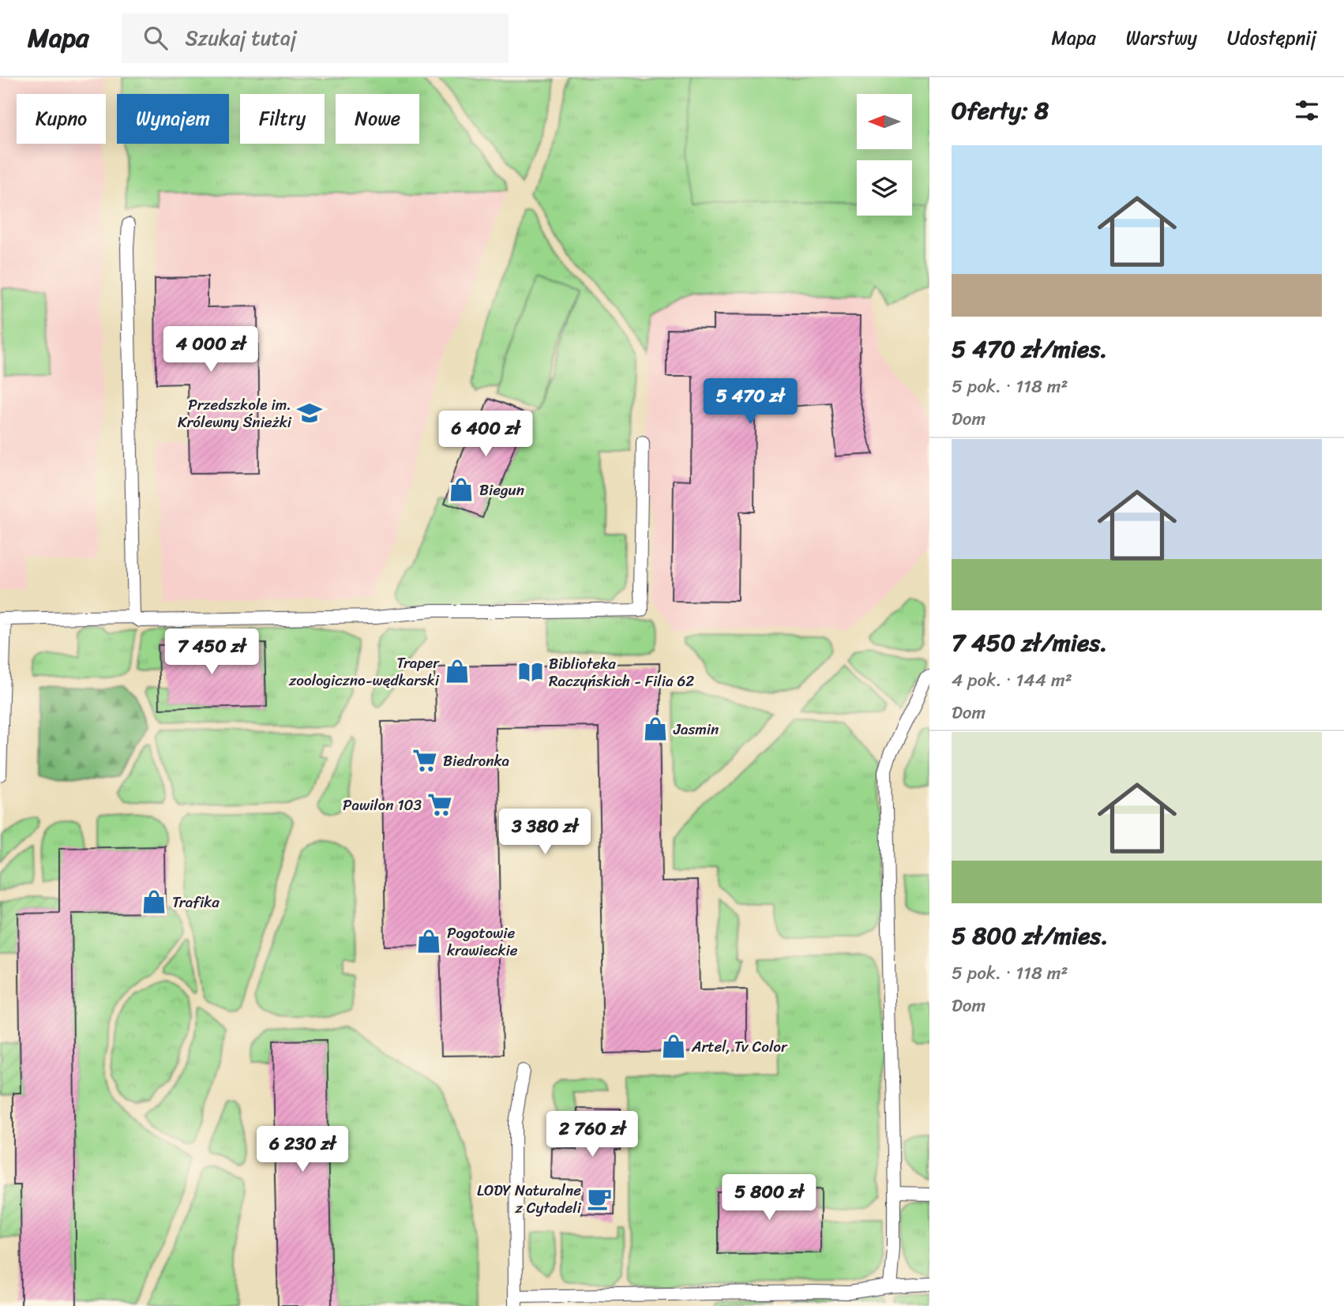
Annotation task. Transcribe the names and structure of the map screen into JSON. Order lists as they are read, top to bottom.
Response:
{
  "places": {
    "school or university": ["Przedszkole im. Królewny Śnieżki"],
    "shop": [
      "Biegun",
      "Traper zoologiczno-wędkarski",
      "Jasmin",
      "Trafika",
      "Pogotowie krawieckie",
      "Artel, Tv Color"
    ],
    "library": ["Biblioteka Raczyńskich - Filia 62"],
    "supermarket": ["Biedronka", "Pawilon 103"],
    "cafe": ["LODY Naturalne z Cytadeli"]
  },
  "north": "left",
  "page": {
    "header": "Mapa",
    "search": "Szukaj tutaj",
    "nav": ["Mapa", "Warstwy", "Udostępnij"],
    "heading": "Oferty: 8",
    "chip": [
      "Kupno",
      "Wynajem",
      "Filtry",
      "Nowe"
    ],
    "list": [
      {
        "name": "5 470 zł/mies.",
        "note": "5 pok. · 118 m² · Dom"
      },
      {
        "name": "7 450 zł/mies.",
        "note": "4 pok. · 144 m² · Dom"
      },
      {
        "name": "5 800 zł/mies.",
        "note": "5 pok. · 118 m² · Dom"
      }
    ],
    "price": [
      "4 000 zł",
      "5 470 zł",
      "6 400 zł",
      "7 450 zł",
      "3 380 zł",
      "2 760 zł",
      "6 230 zł",
      "5 800 zł"
    ]
  }
}
